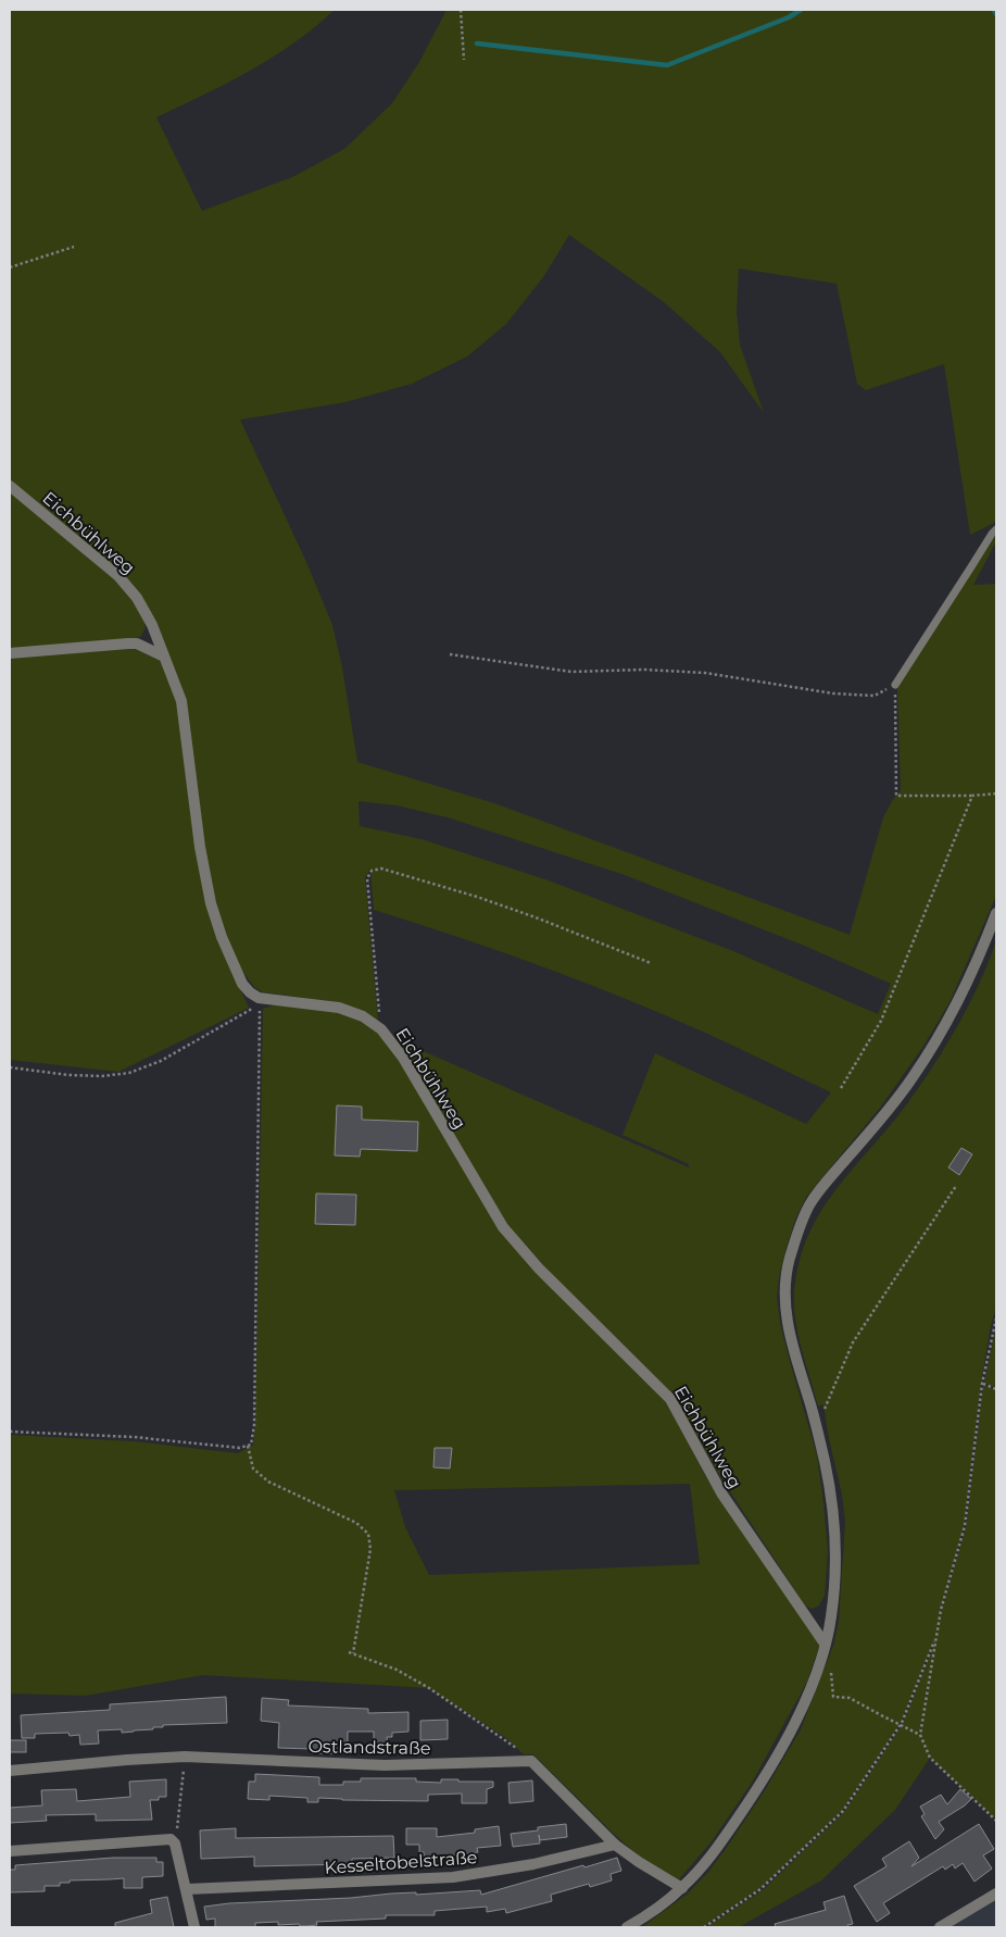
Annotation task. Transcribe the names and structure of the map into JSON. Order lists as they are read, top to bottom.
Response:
{
  "streets": {
    "street": ["Eichbühlweg", "Ostlandstraße", "Kesseltobelstraße"]
  }
}
